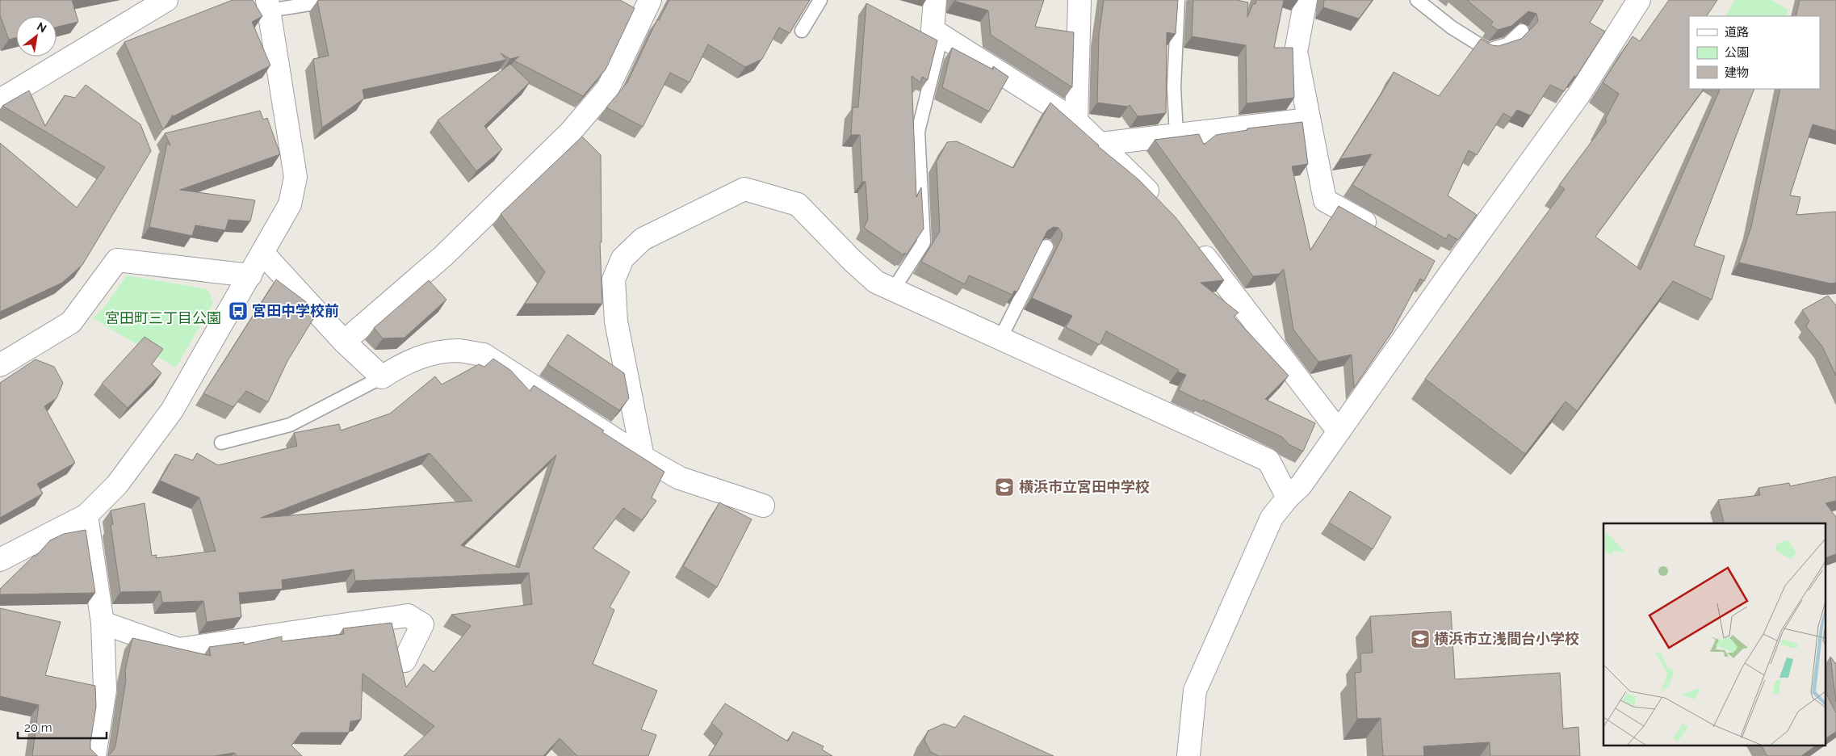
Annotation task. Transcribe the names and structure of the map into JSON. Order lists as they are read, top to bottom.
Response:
{
  "parks": ["宮田町三丁目公園"],
  "places": {
    "bus stop": ["宮田中学校前"],
    "school or university": ["横浜市立宮田中学校", "横浜市立浅間台小学校"]
  },
  "legend": ["道路", "公園", "建物"],
  "scale_bar": "20 m",
  "north": "top right"
}
